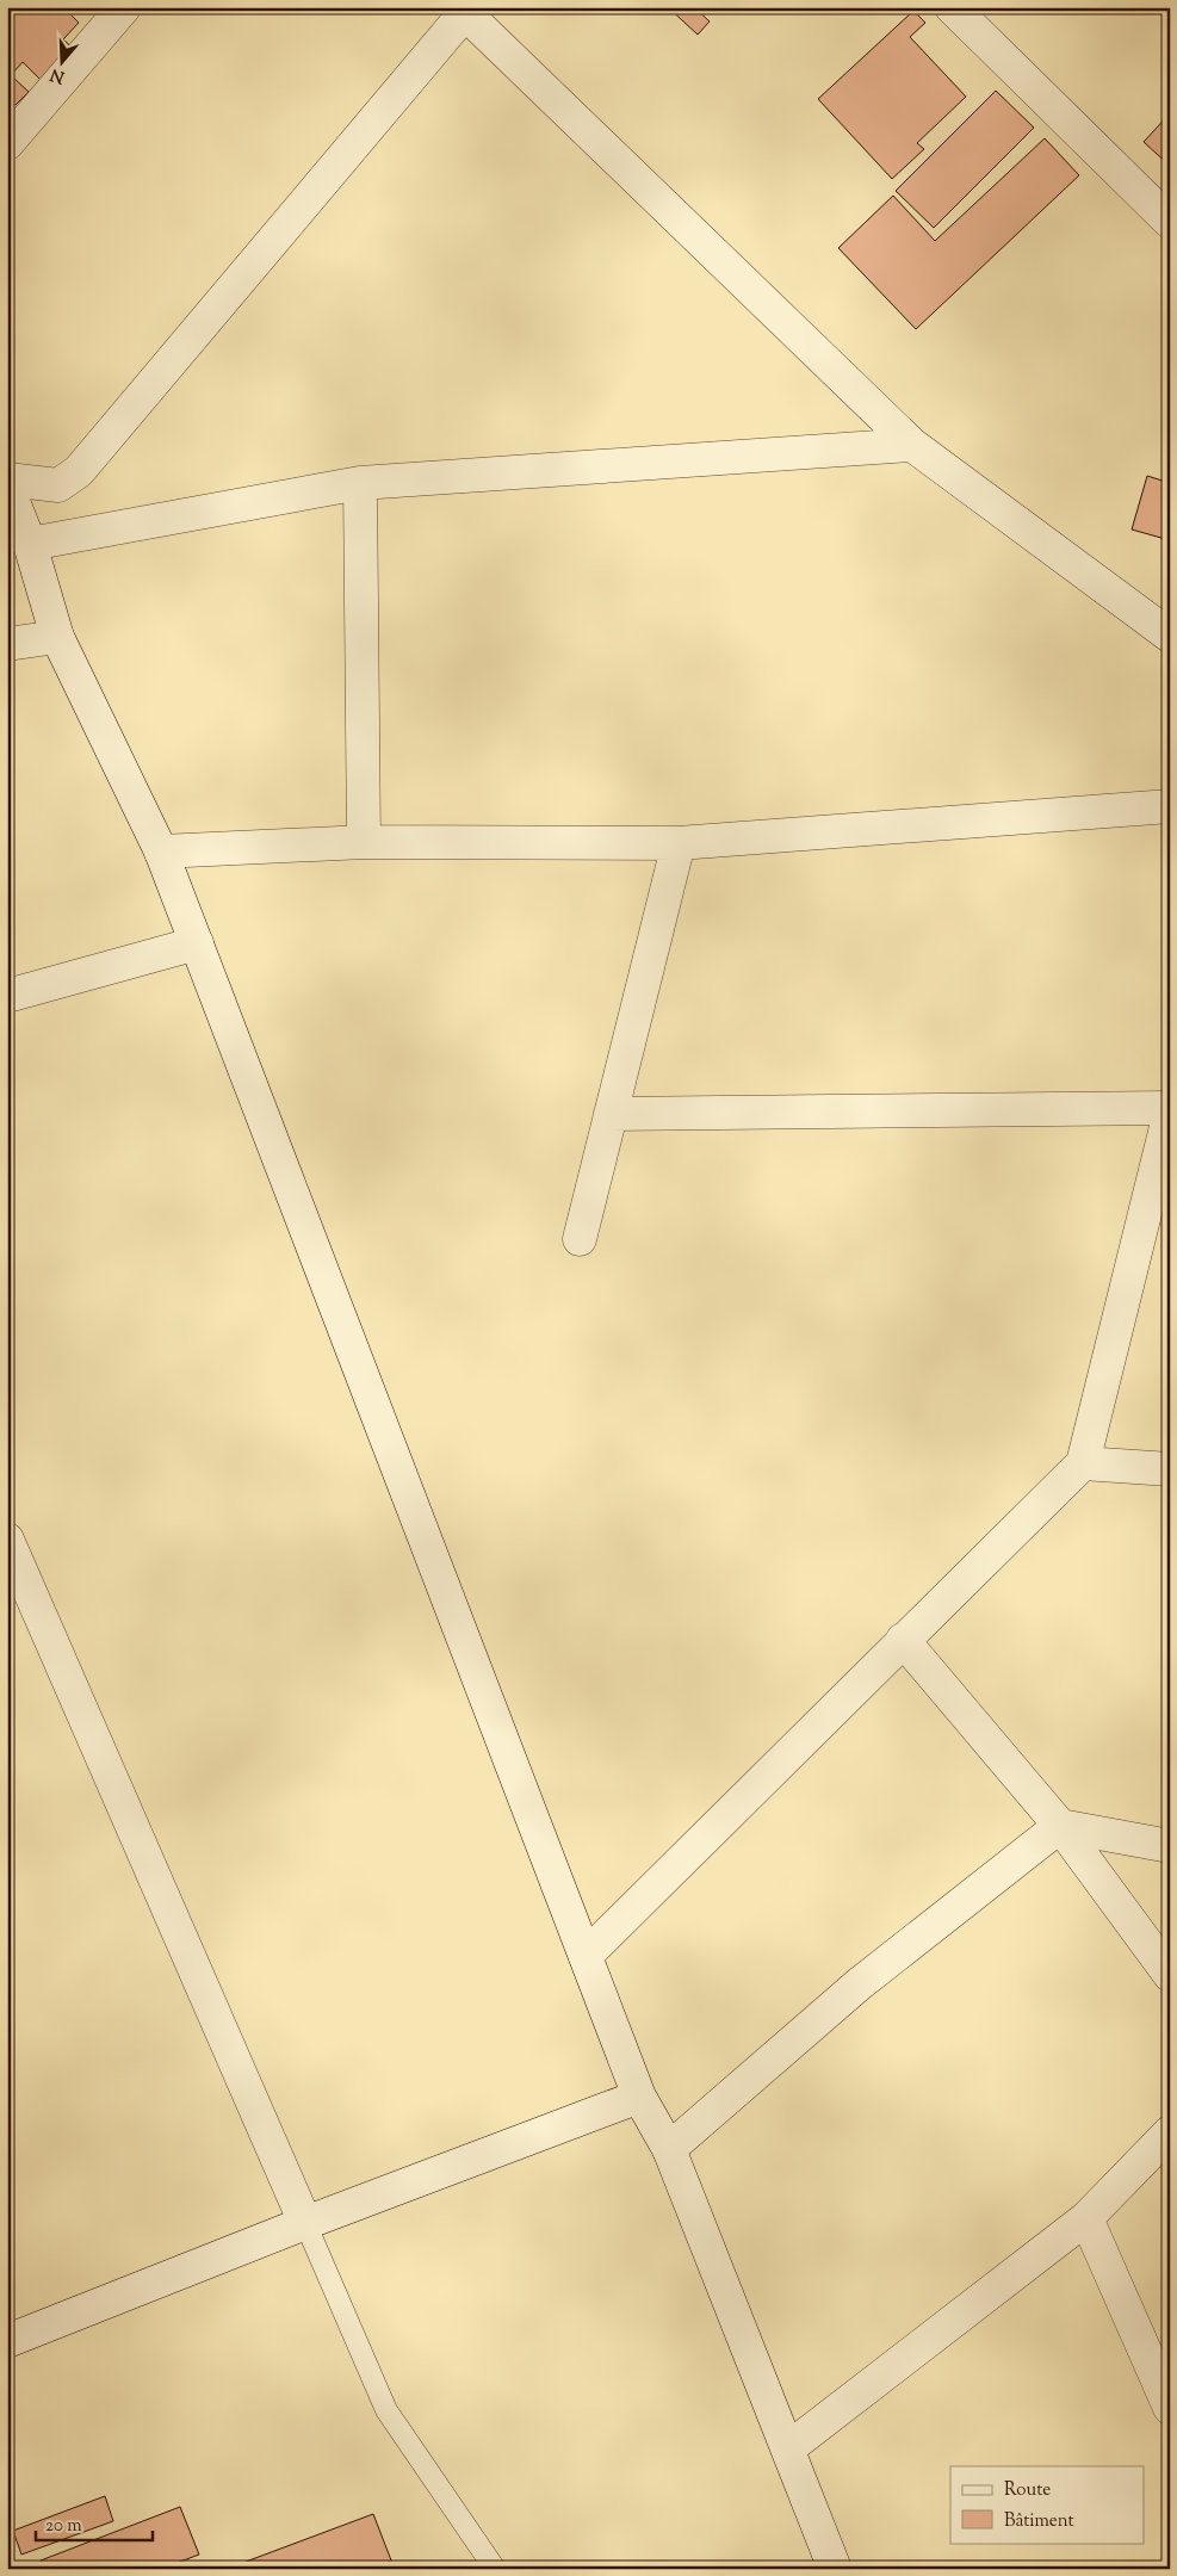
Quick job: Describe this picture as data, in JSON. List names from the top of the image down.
{
  "legend": ["Route", "Bâtiment"],
  "scale_bar": "20 m",
  "north": "bottom"
}
